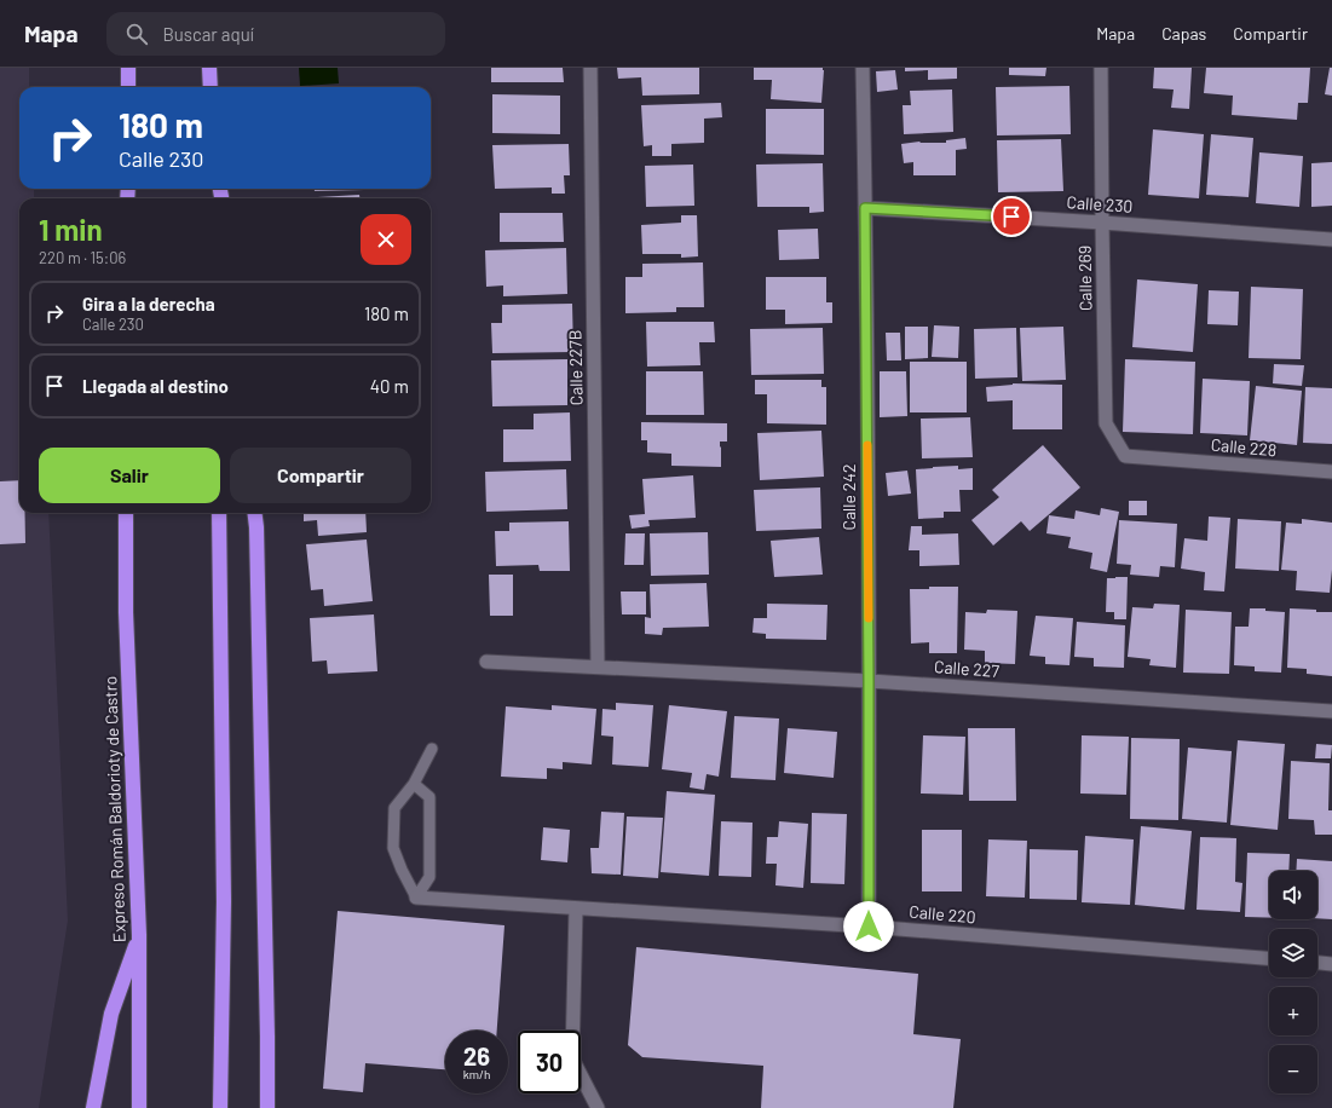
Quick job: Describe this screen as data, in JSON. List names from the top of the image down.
{
  "streets": {
    "highway": ["Expreso Román Baldorioty de Castro"],
    "street": [
      "Calle 230",
      "Calle 269",
      "Calle 227B",
      "Calle 228",
      "Calle 242",
      "Calle 227",
      "Calle 220"
    ]
  },
  "crossings": [
    ["Calle 230", "Calle 269"],
    ["Calle 230", "Calle 242"],
    ["Calle 269", "Calle 228"],
    ["Calle 227B", "Calle 227"],
    ["Calle 242", "Calle 227"],
    ["Calle 242", "Calle 220"]
  ],
  "page": {
    "header": "Mapa",
    "search": "Buscar aquí",
    "nav": ["Mapa", "Capas", "Compartir"],
    "turn": ["180 m", "Calle 230"],
    "heading": ["1 min", "220 m · 15:06"],
    "list": [
      {
        "name": "Gira a la derecha",
        "note": "Calle 230",
        "value": "180 m"
      },
      {
        "name": "Llegada al destino",
        "value": "40 m"
      }
    ],
    "buttons": ["Salir", "Compartir"],
    "map_buttons": ["+", "−"],
    "speed": "26 km/h",
    "limit": "30"
  }
}
